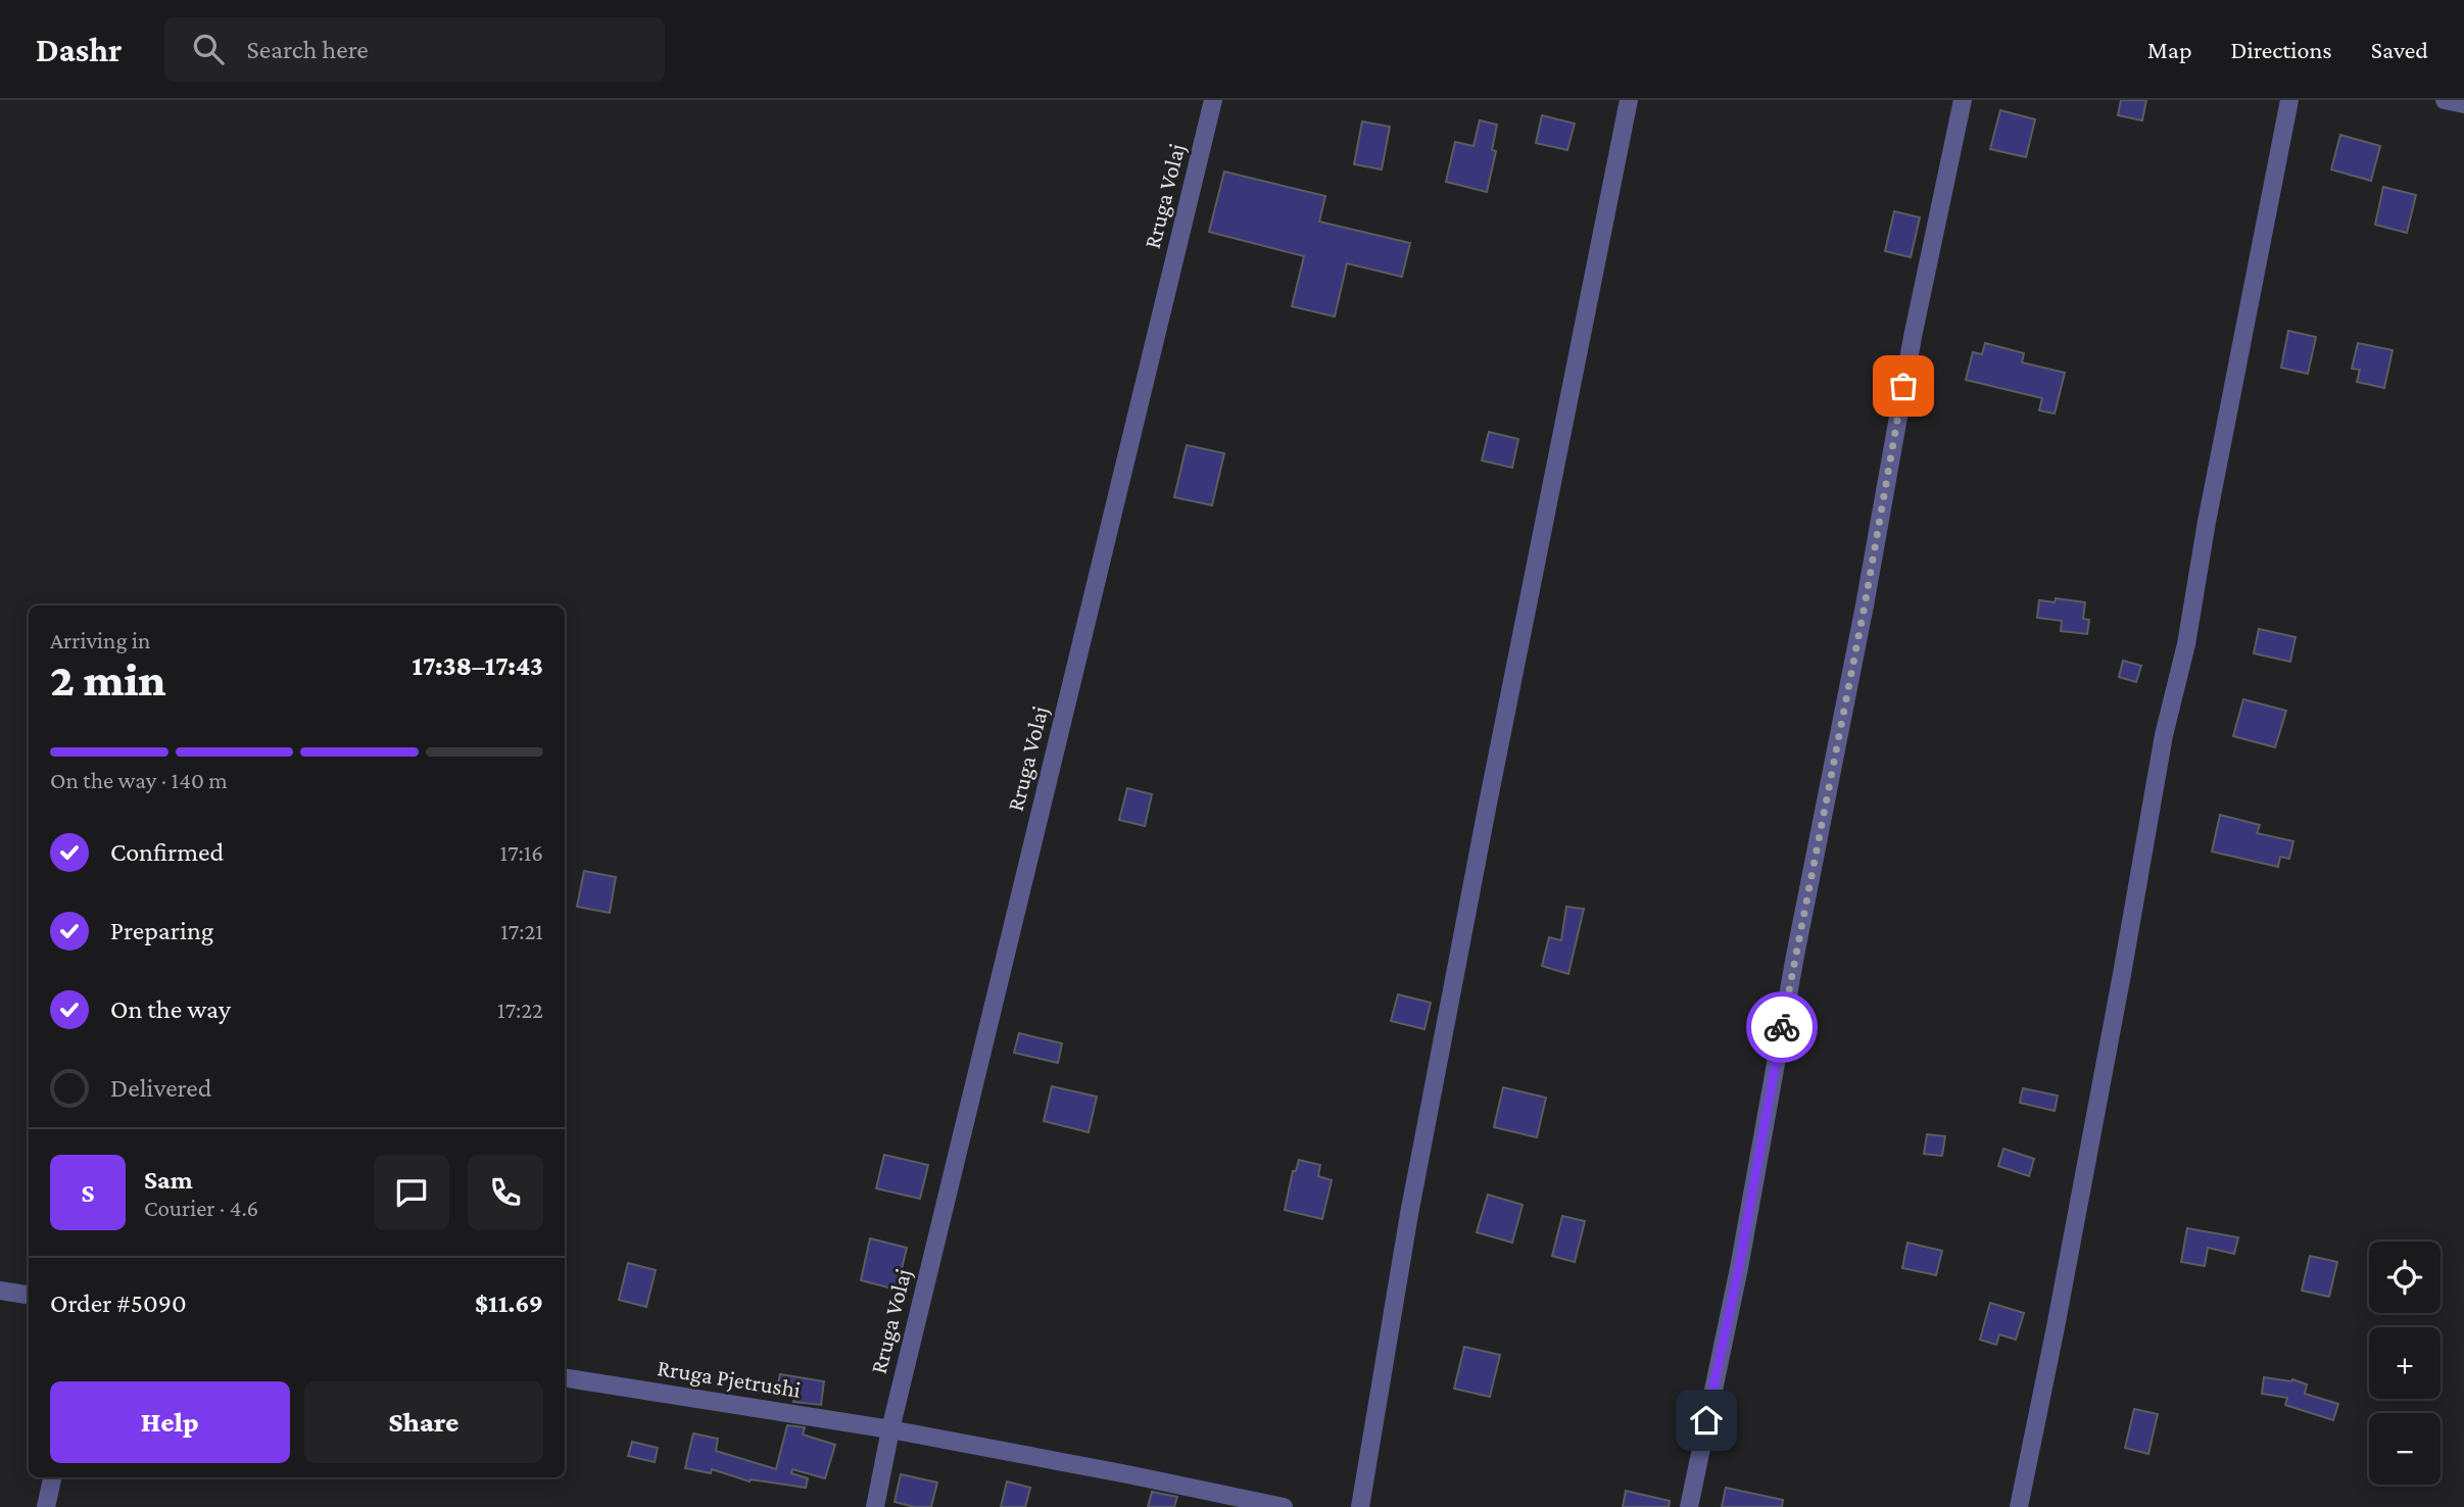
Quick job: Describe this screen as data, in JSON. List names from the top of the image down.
{
  "streets": {
    "street": ["Rruga Volaj", "Rruga Pjetrushi"]
  },
  "crossings": [
    ["Rruga Volaj", "Rruga Pjetrushi"]
  ],
  "page": {
    "header": "Dashr",
    "search": "Search here",
    "nav": ["Map", "Directions", "Saved"],
    "heading": ["2 min", "Arriving in", "17:38–17:43"],
    "panel": [
      "Sam",
      "Courier · 4.6",
      "Order #5090",
      "$11.69"
    ],
    "bar": "On the way · 140 m",
    "list": [
      ["Confirmed", "17:16"],
      ["Preparing", "17:21"],
      ["On the way", "17:22"],
      "Delivered"
    ],
    "round": "S",
    "map_buttons": ["+", "−"],
    "buttons": ["Help", "Share"]
  }
}
